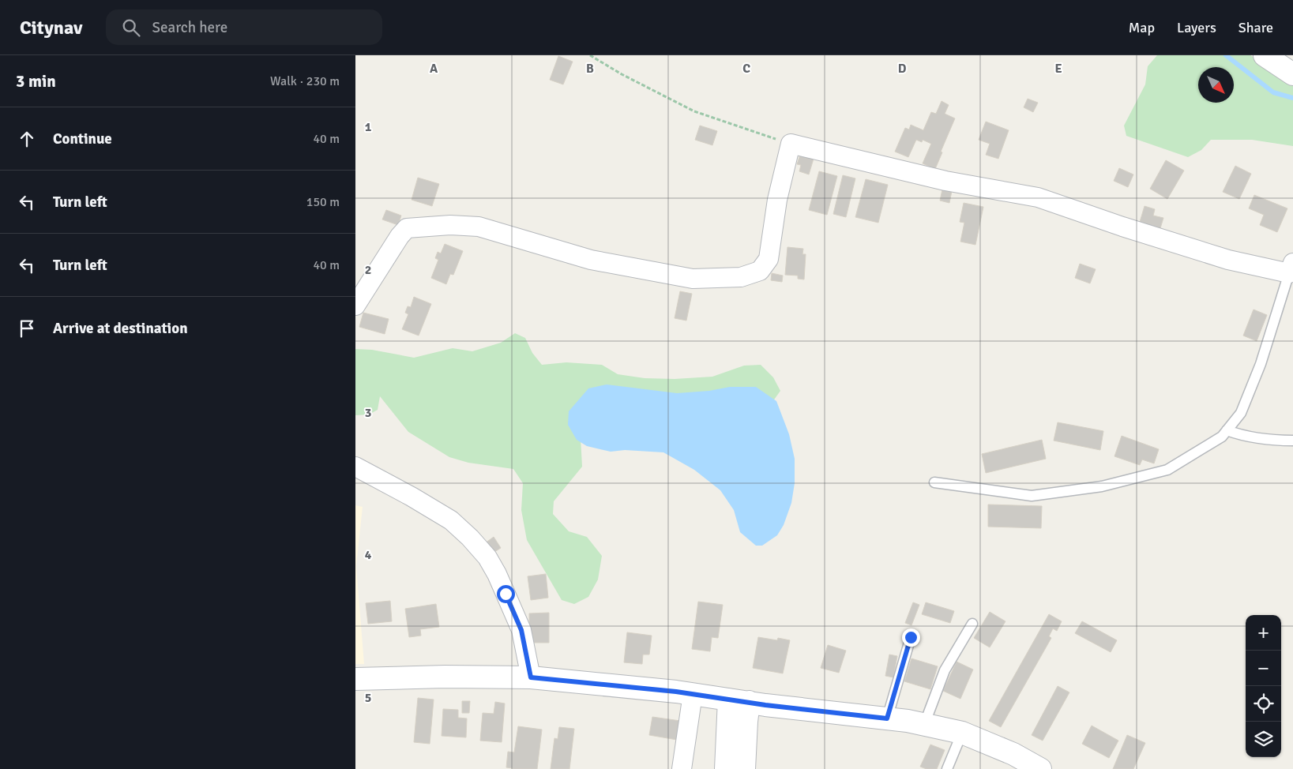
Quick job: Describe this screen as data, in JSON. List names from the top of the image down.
{
  "north": "bottom right",
  "page": {
    "header": "Citynav",
    "search": "Search here",
    "nav": ["Map", "Layers", "Share"],
    "heading": ["3 min", "Walk · 230 m"],
    "list": [
      ["Continue", "40 m"],
      ["Turn left", "150 m"],
      ["Turn left", "40 m"],
      "Arrive at destination"
    ],
    "map_buttons": ["+", "−"]
  },
  "grid": {
    "columns": [
      "A",
      "B",
      "C",
      "D",
      "E"
    ],
    "rows": [
      "1",
      "2",
      "3",
      "4",
      "5"
    ]
  }
}
